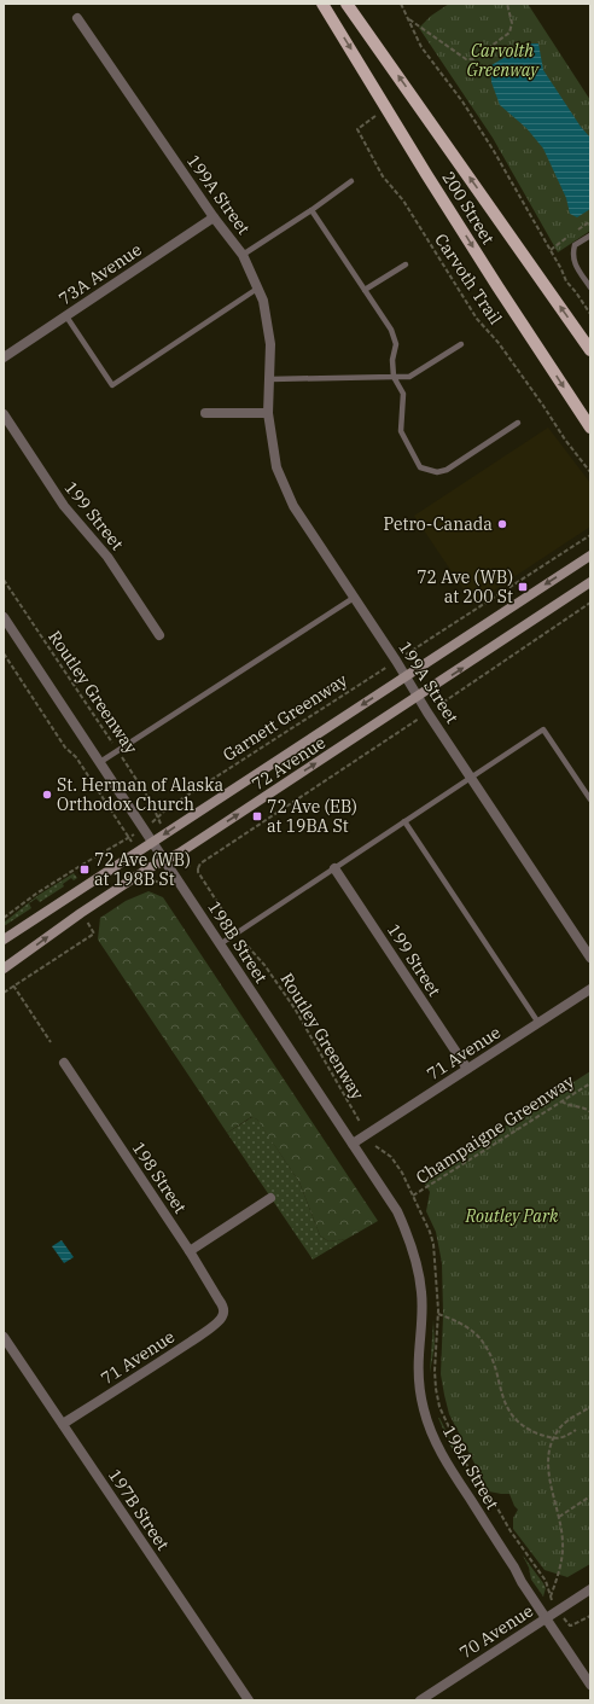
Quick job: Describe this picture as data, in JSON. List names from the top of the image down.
{
  "streets": {
    "main road": ["200 Street", "72 Avenue"],
    "street": [
      "199A Street",
      "73A Avenue",
      "199 Street",
      "198B Street",
      "71 Avenue",
      "198 Street",
      "198A Street",
      "197B Street",
      "70 Avenue"
    ],
    "path": [
      "Carvoth Trail",
      "Routley Greenway",
      "Garnett Greenway",
      "Champaigne Greenway"
    ]
  },
  "crossings": [
    ["199A Street", "73A Avenue"],
    ["199A Street", "72 Avenue"],
    ["199 Street", "71 Avenue"],
    ["Routley Greenway", "Garnett Greenway"],
    ["72 Avenue", "198B Street"],
    ["198B Street", "71 Avenue"],
    ["198B Street", "198A Street"],
    ["71 Avenue", "198 Street"],
    ["71 Avenue", "197B Street"],
    ["198A Street", "70 Avenue"]
  ],
  "parks": ["Carvolth Greenway", "Routley Park"],
  "places": {
    "other": ["Petro-Canada", "St. Herman of Alaska Orthodox Church"],
    "transit": ["72 Ave (WB) at 200 St", "72 Ave (EB) at 19BA St", "72 Ave (WB) at 198B St"]
  }
}
